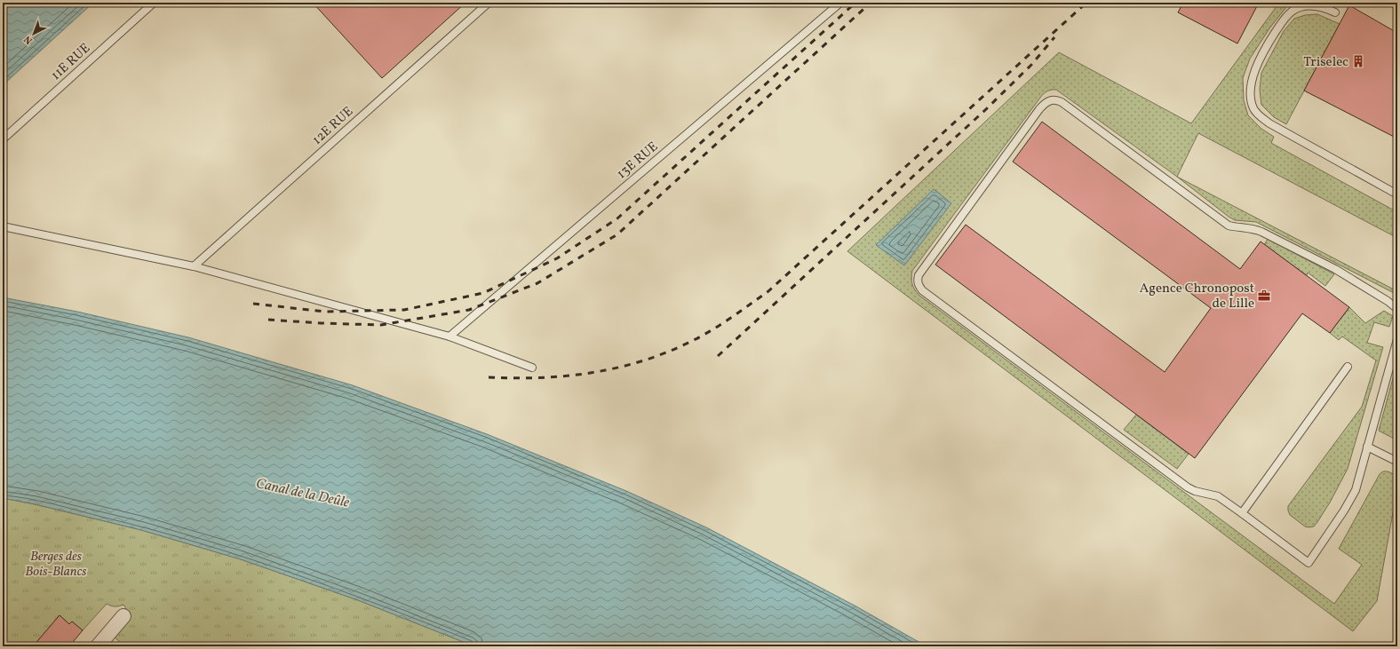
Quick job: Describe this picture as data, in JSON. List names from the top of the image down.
{
  "streets": {
    "lane": ["11E RUE", "12E RUE", "13E RUE"]
  },
  "water": ["Canal de la Deûle"],
  "parks": ["Berges des Bois-Blancs"],
  "places": {
    "building": ["Triselec"],
    "office": ["Agence Chronopost de Lille"]
  },
  "north": "bottom left"
}
